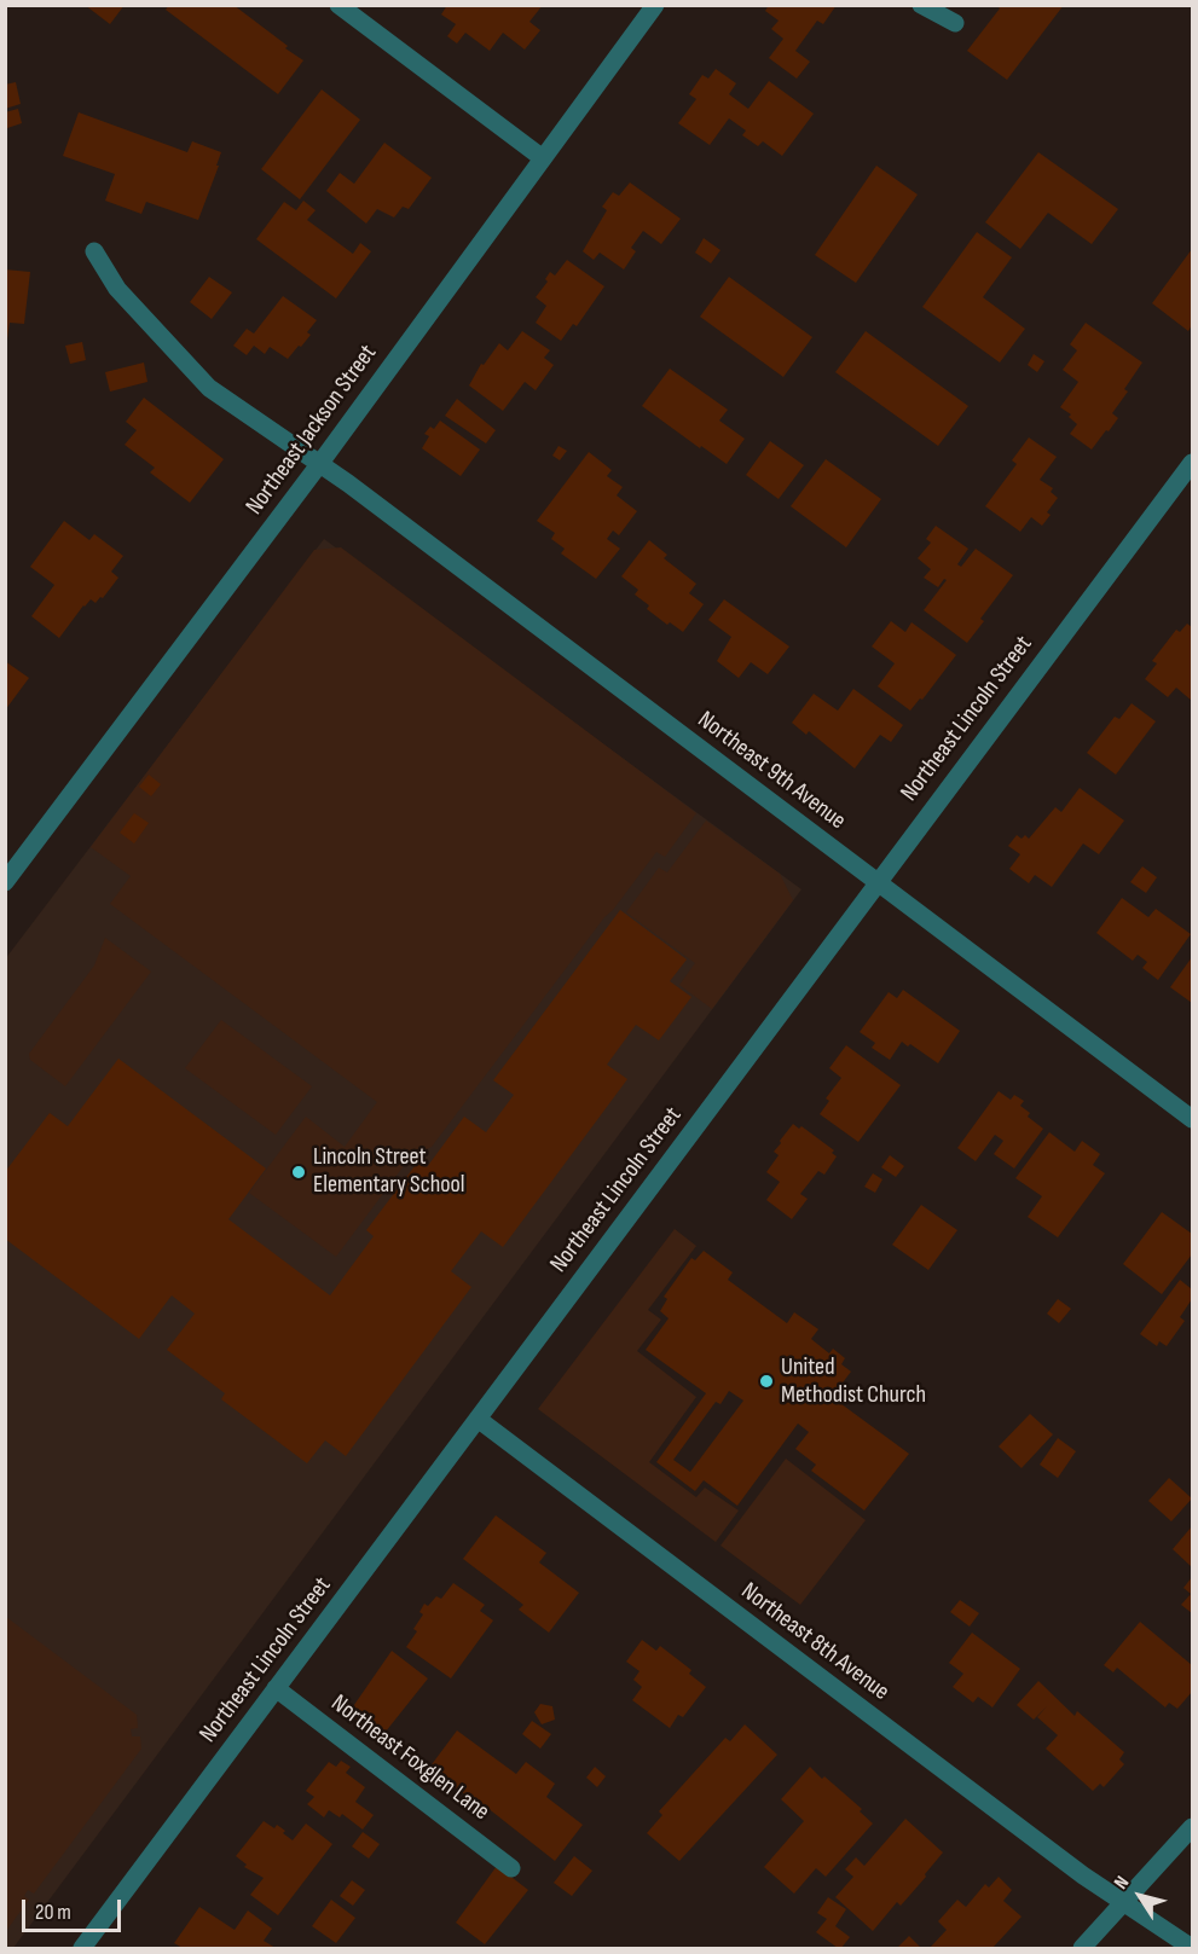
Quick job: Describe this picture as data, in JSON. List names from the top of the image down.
{
  "streets": {
    "street": [
      "Northeast Jackson Street",
      "Northeast Lincoln Street",
      "Northeast 9th Avenue",
      "Northeast 8th Avenue",
      "Northeast Foxglen Lane"
    ]
  },
  "crossings": [
    ["Northeast Jackson Street", "Northeast 9th Avenue"],
    ["Northeast Lincoln Street", "Northeast 9th Avenue"],
    ["Northeast Lincoln Street", "Northeast 8th Avenue"],
    ["Northeast Lincoln Street", "Northeast Foxglen Lane"]
  ],
  "places": ["Lincoln Street Elementary School", "United Methodist Church"],
  "scale_bar": "20 m",
  "north": "top left"
}
